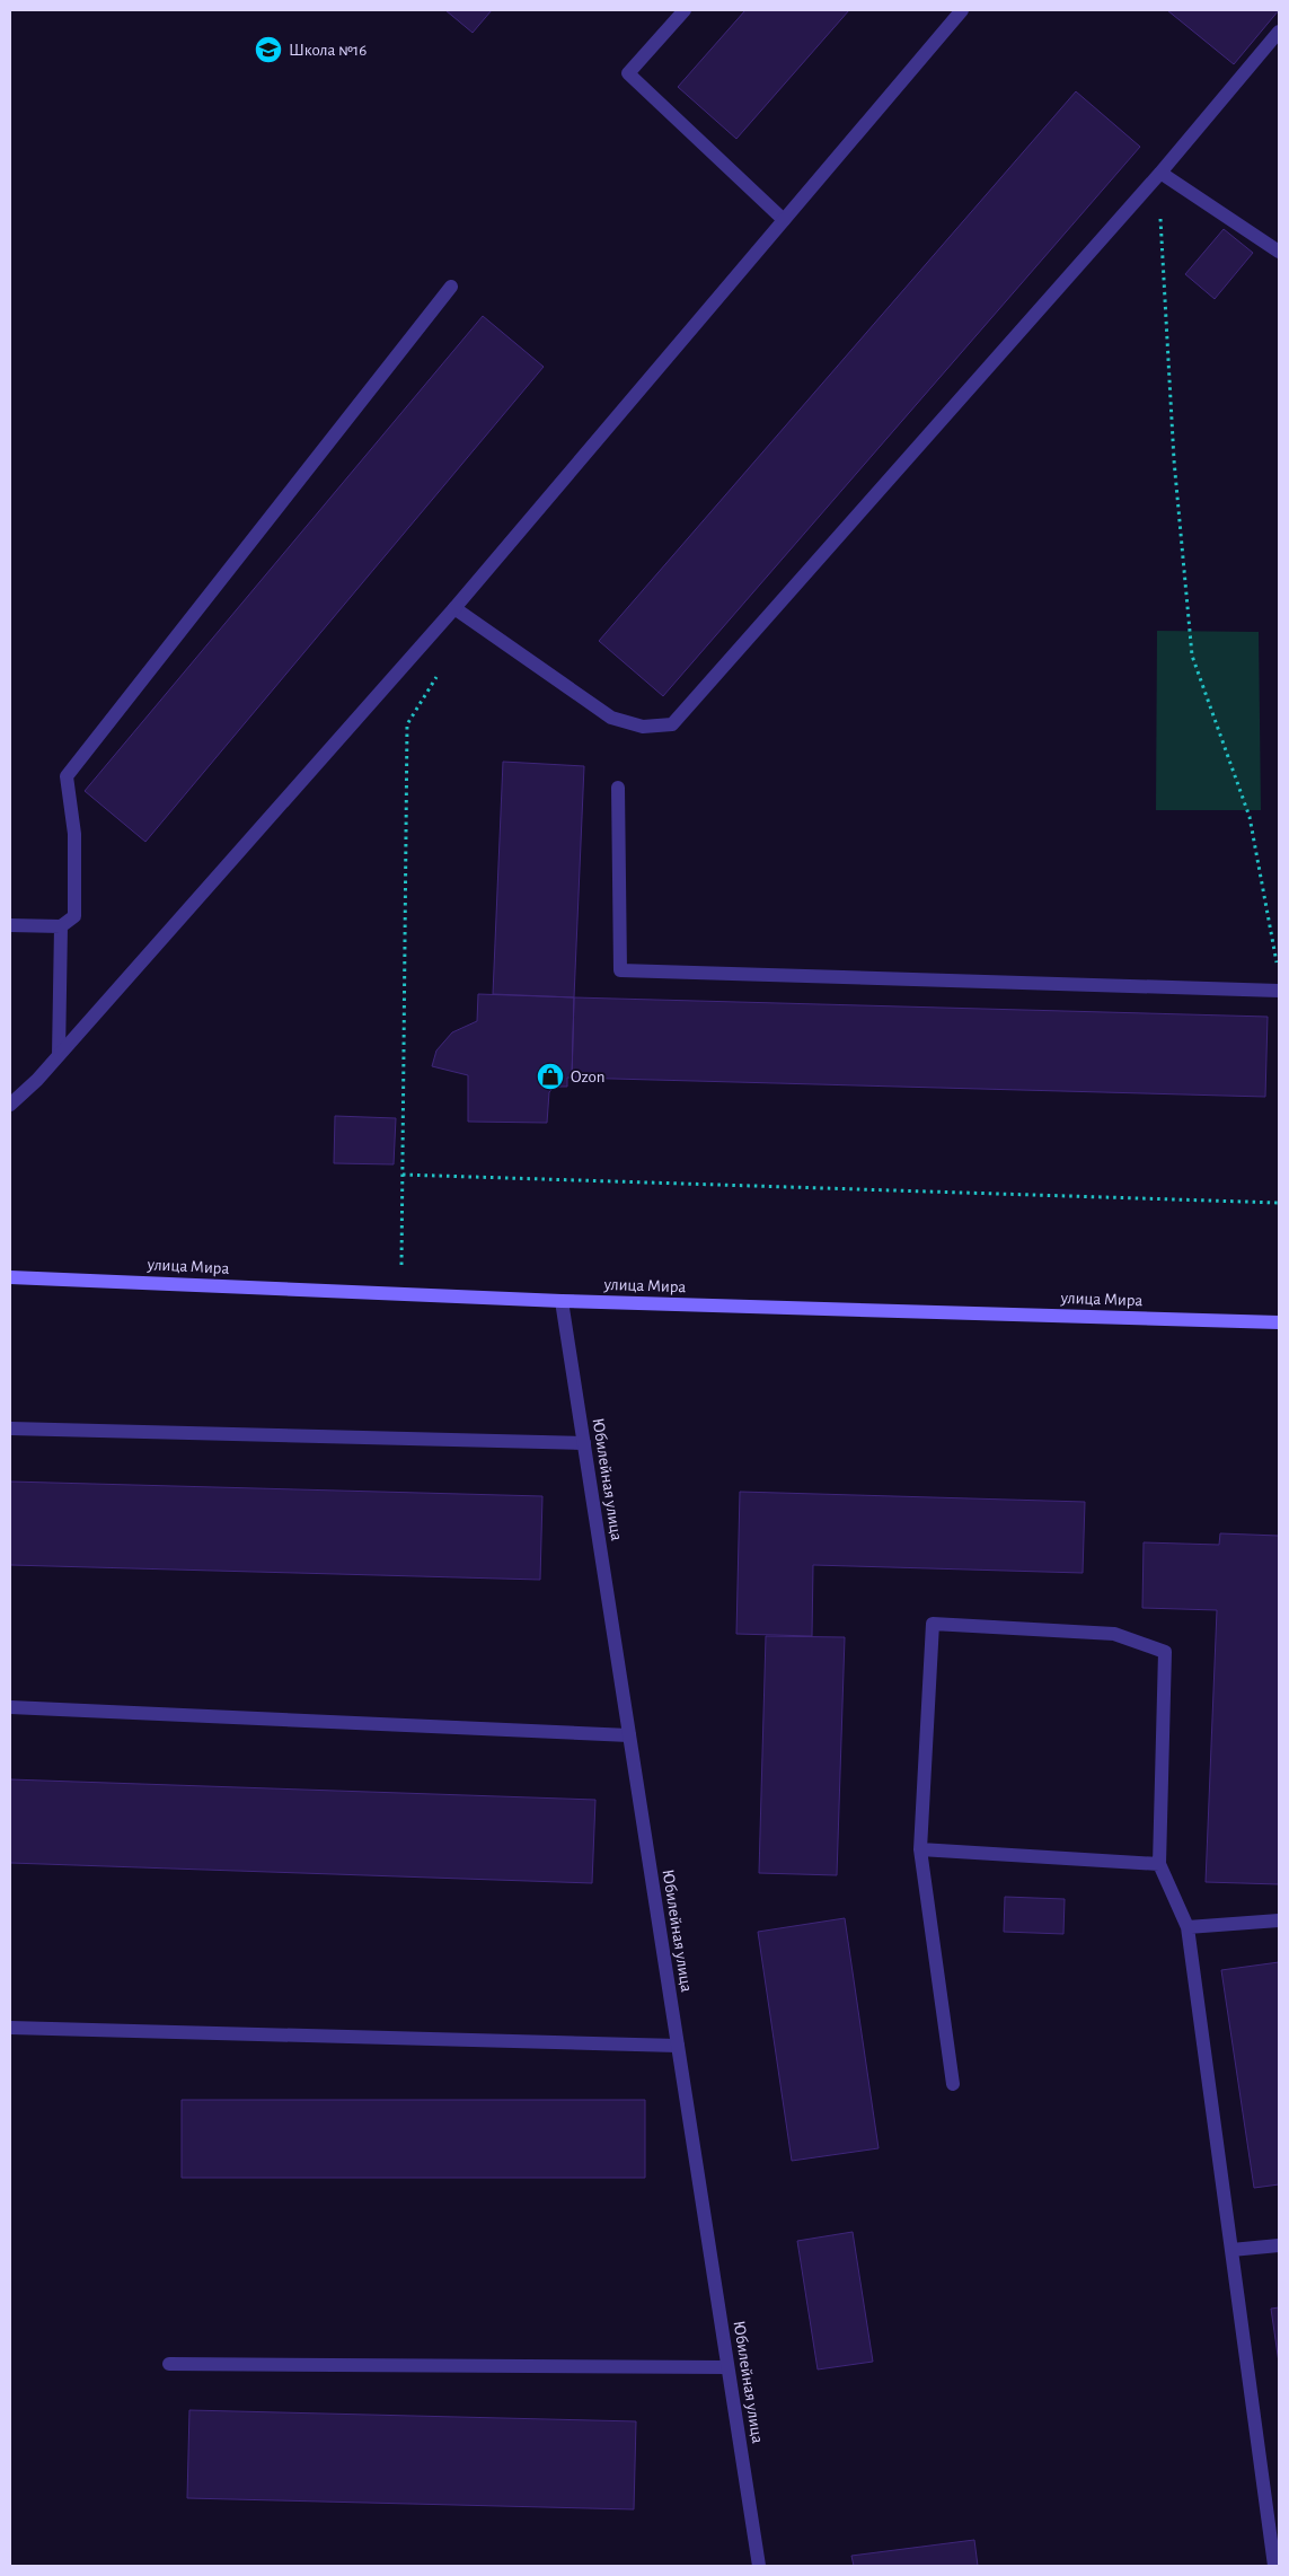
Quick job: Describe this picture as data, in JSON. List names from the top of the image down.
{
  "streets": {
    "street": ["улица Мира", "Юбилейная улица"]
  },
  "crossings": [
    ["улица Мира", "Юбилейная улица"]
  ],
  "places": {
    "school or university": ["Школа №16"],
    "shop": ["Ozon"]
  }
}
